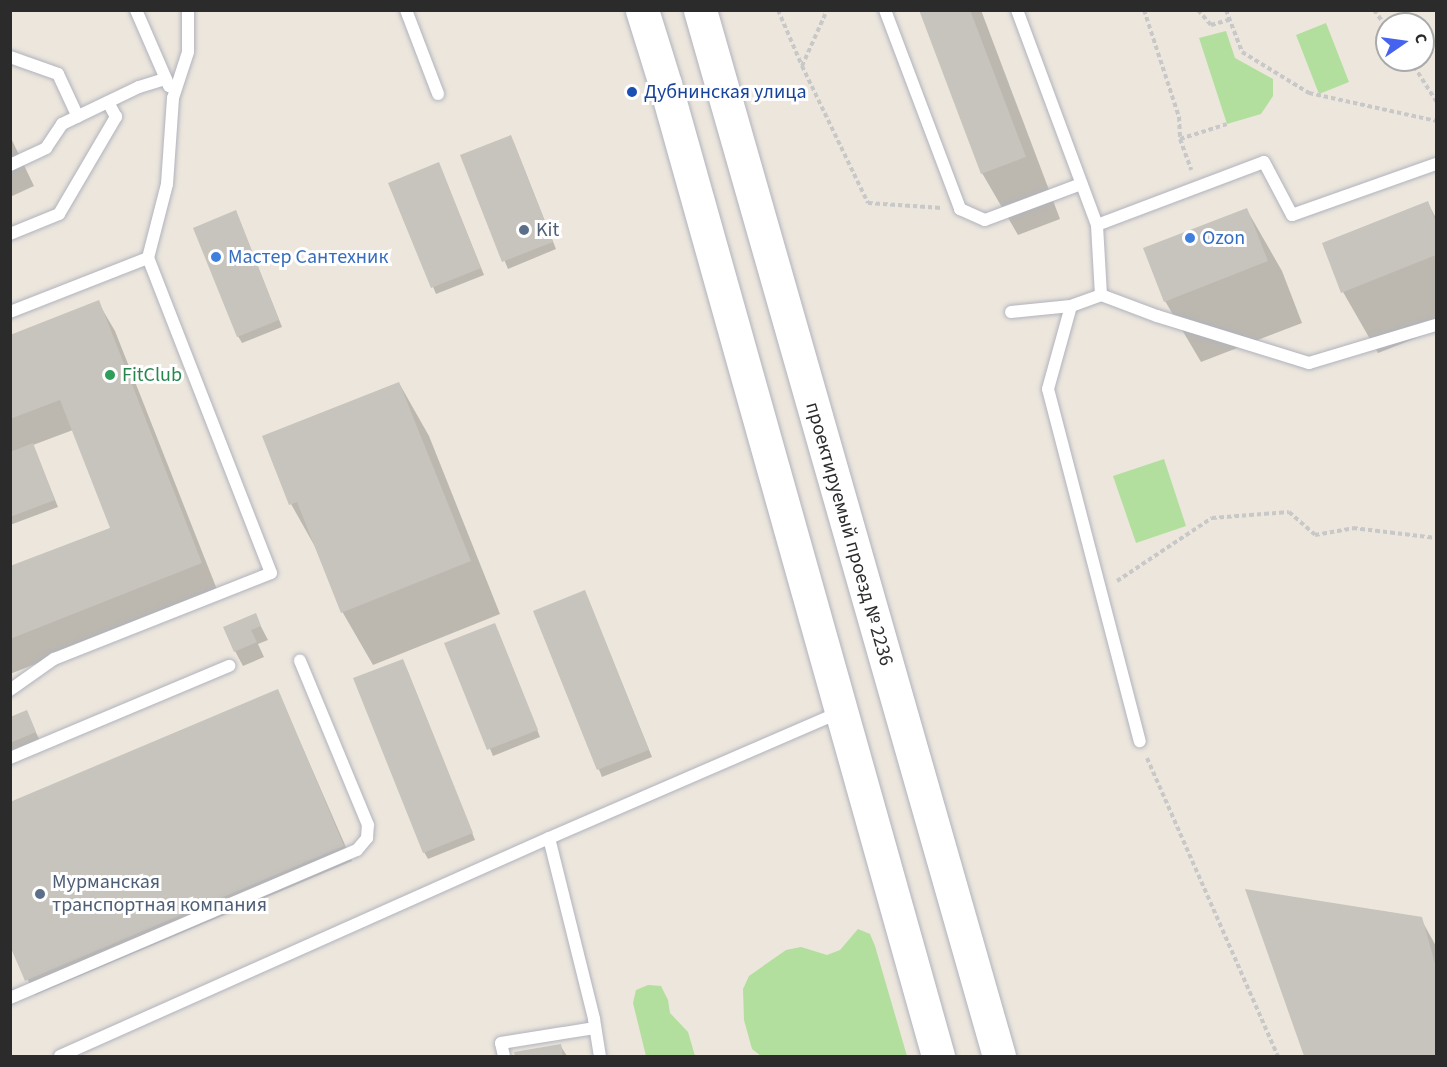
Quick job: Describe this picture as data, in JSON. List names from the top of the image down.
{
  "streets": {
    "main road": ["проектируемый проезд № 2236"]
  },
  "places": [
    "Дубнинская улица",
    "Kit",
    "Ozon",
    "Мастер Сантехник",
    "FitClub",
    "Мурманская транспортная компания"
  ],
  "north": "right"
}
